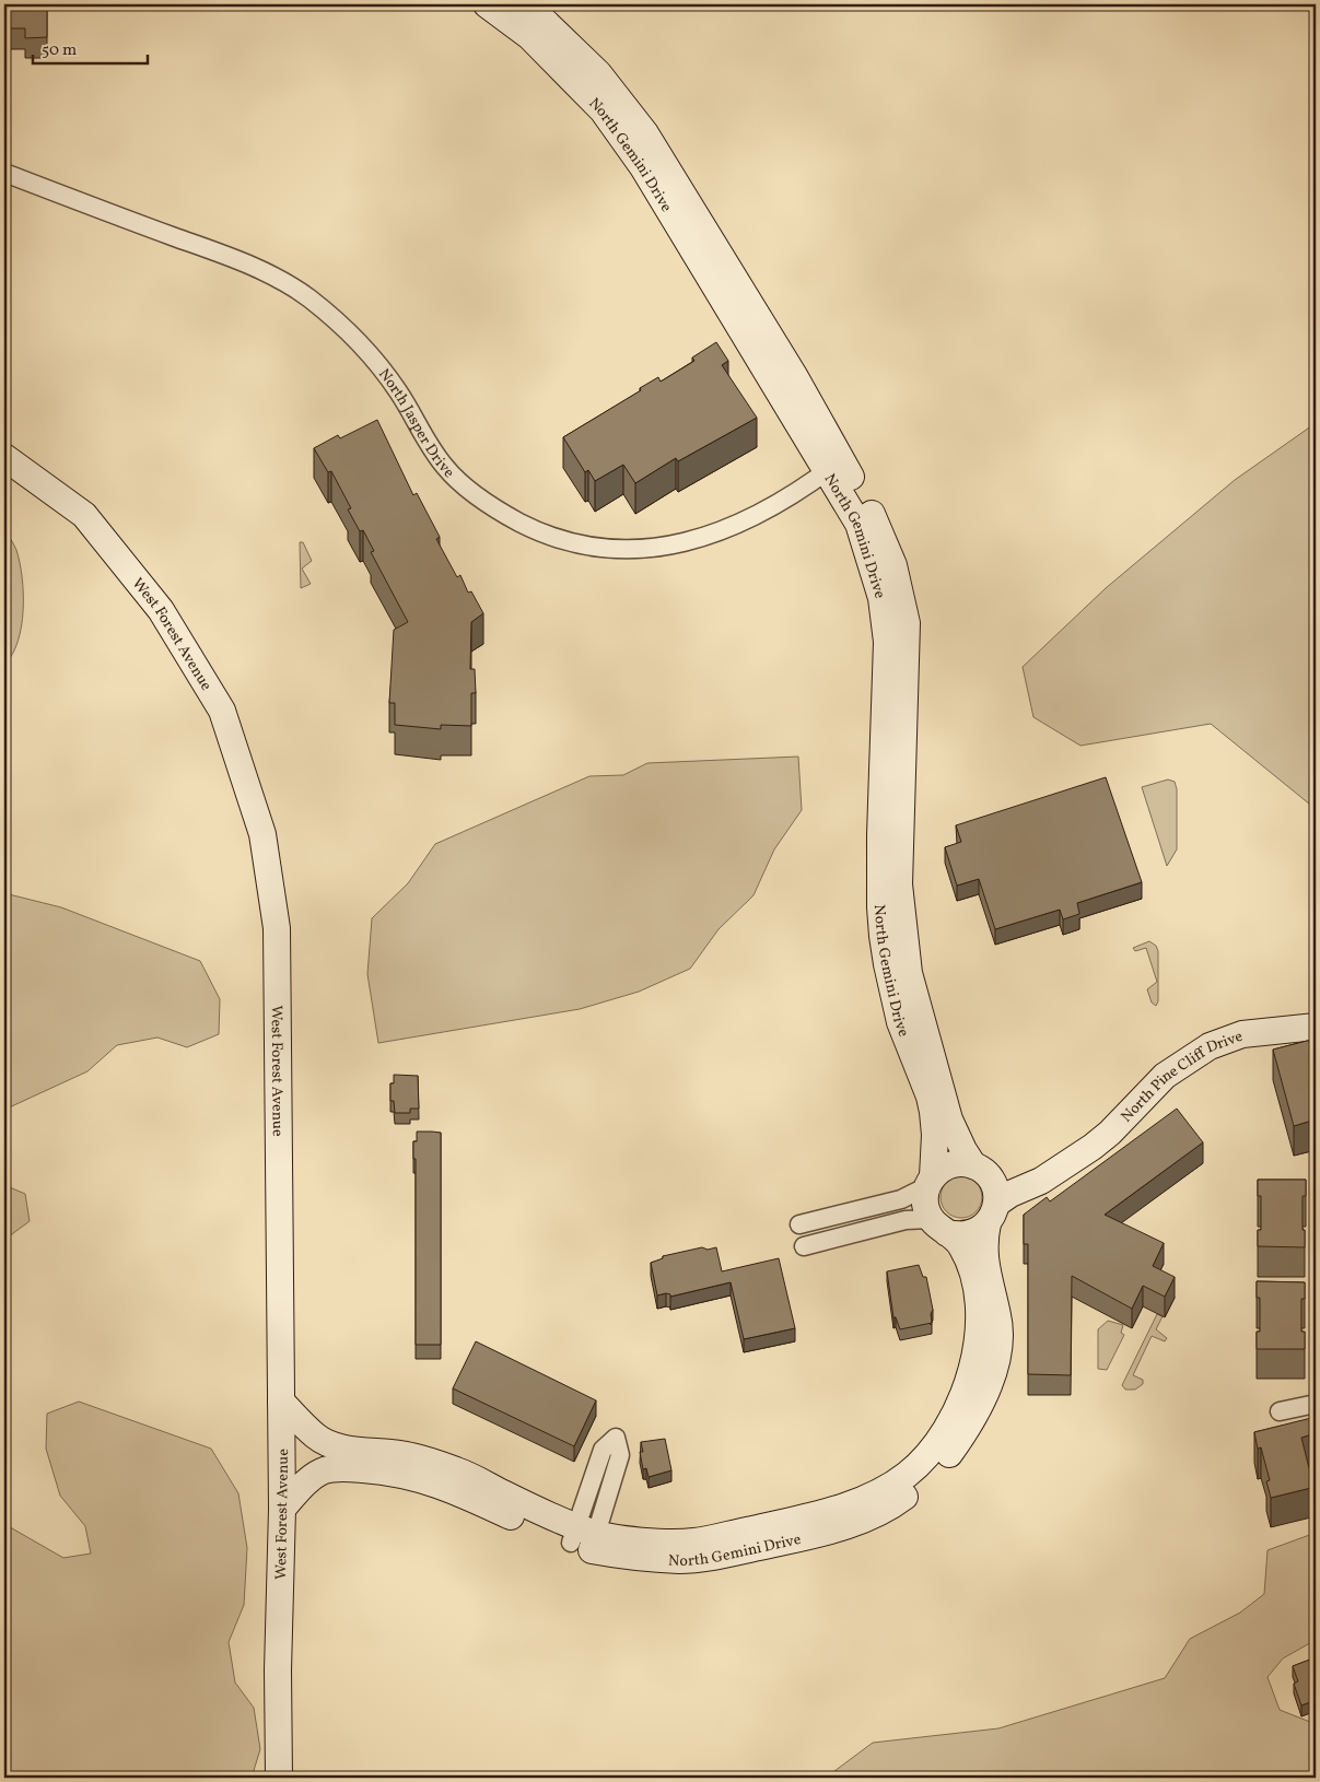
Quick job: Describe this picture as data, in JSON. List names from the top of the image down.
{
  "streets": {
    "street": [
      "North Gemini Drive",
      "North Jasper Drive",
      "West Forest Avenue",
      "North Pine Cliff Drive"
    ]
  },
  "crossings": [
    ["North Gemini Drive", "North Jasper Drive"],
    ["North Gemini Drive", "West Forest Avenue"],
    ["North Gemini Drive", "North Pine Cliff Drive"]
  ],
  "scale_bar": "50 m"
}
